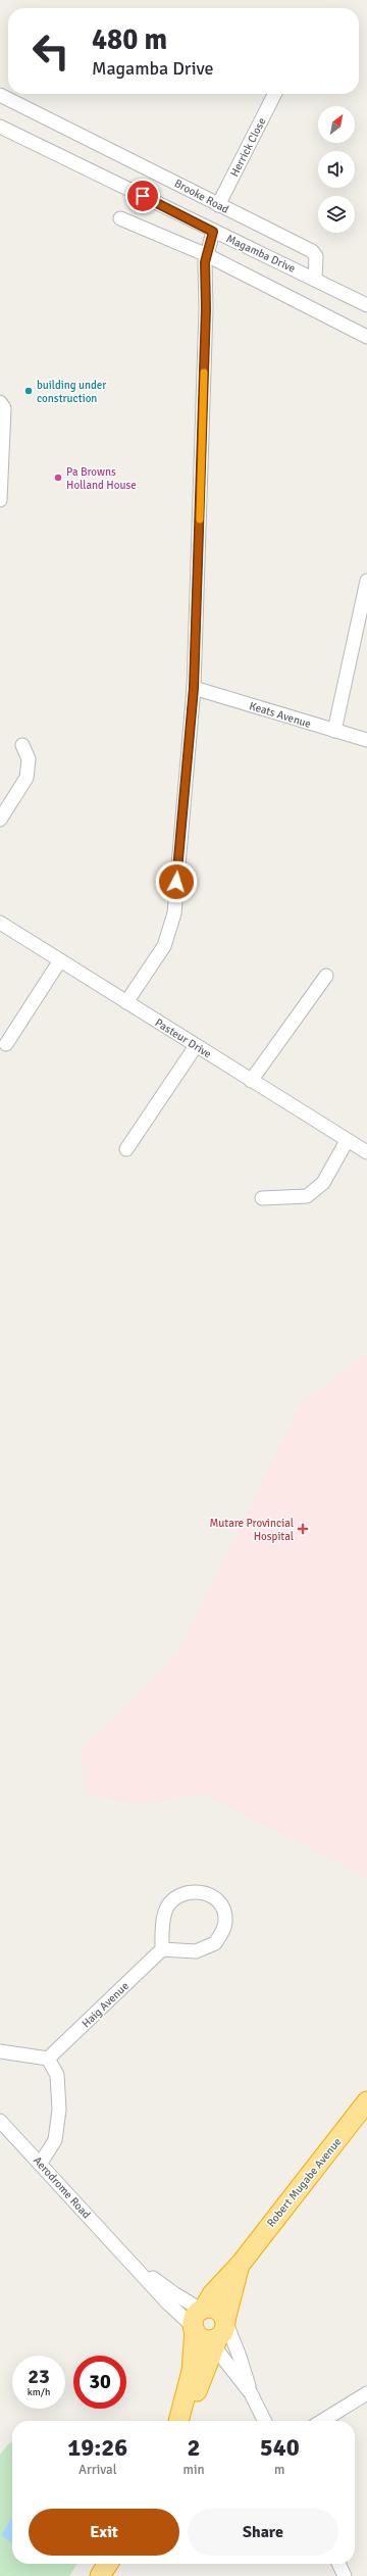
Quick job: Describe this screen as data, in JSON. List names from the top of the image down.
{
  "streets": {
    "highway": ["Robert Mugabe Avenue"],
    "street": [
      "Herrick Close",
      "Brooke Road",
      "Magamba Drive",
      "Keats Avenue",
      "Pasteur Drive",
      "Haig Avenue",
      "Aerodrome Road"
    ]
  },
  "crossings": [
    ["Herrick Close", "Brooke Road"],
    ["Brooke Road", "Magamba Drive"],
    ["Robert Mugabe Avenue", "Aerodrome Road"]
  ],
  "places": {
    "other": ["building under construction", "Pa Browns Holland House"],
    "health": ["Mutare Provincial Hospital"]
  },
  "north": "top right",
  "page": {
    "turn": ["480 m", "Magamba Drive"],
    "speed": "23 km/h",
    "limit": "30",
    "eta": [
      "19:26",
      "Arrival",
      "2",
      "min",
      "540",
      "m"
    ],
    "buttons": ["Exit", "Share"]
  }
}
